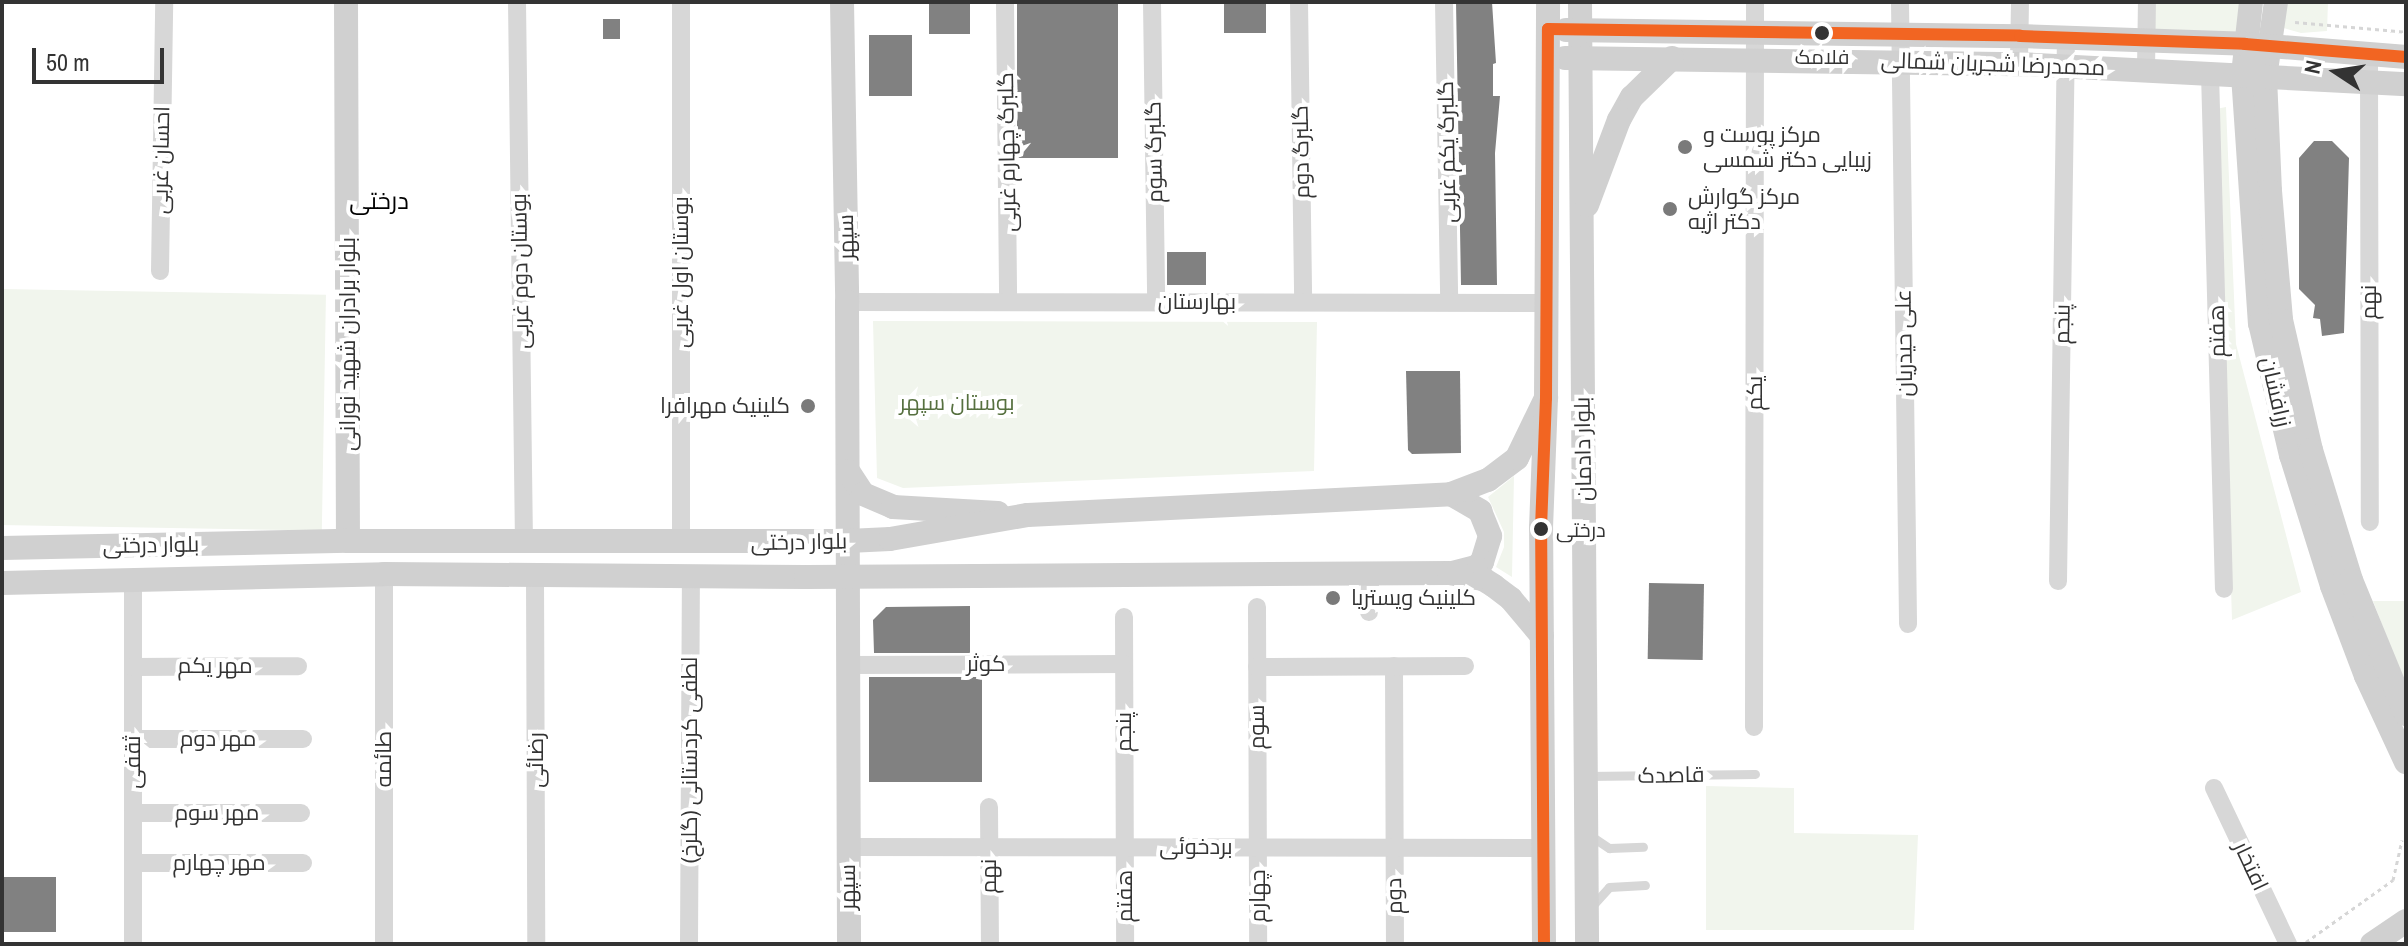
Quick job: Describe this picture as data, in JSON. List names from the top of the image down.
{
  "streets": {
    "main road": [
      "محمدرضا شجریان شمالی",
      "سپهر",
      "بلوار برادران شهید نورانی",
      "زرافشان",
      "بلوار دادمان",
      "بلوار درختی"
    ],
    "street": [
      "گلبرگ چهارم غربی",
      "گلبرگ سوم",
      "گلبرگ دوم",
      "گلبرگ یکم غربی",
      "احسان غربی",
      "بوستان دوم غربی",
      "بوستان اول غربی",
      "بهارستان",
      "نهم",
      "پنجم",
      "هفتم",
      "علی حیدریان",
      "یکم",
      "کوثر",
      "مهر یکم",
      "سوم",
      "مهر دوم",
      "طائمه",
      "رضائی",
      "لطفی کردستانی (گلرخ)",
      "ثقفی",
      "مهر سوم",
      "بردخوئی",
      "مهر چهارم",
      "افتخار",
      "چهارم",
      "دوم"
    ],
    "lane": ["قاصدک"]
  },
  "crossings": [
    ["محمدرضا شجریان شمالی", "نهم"],
    ["محمدرضا شجریان شمالی", "پنجم"],
    ["محمدرضا شجریان شمالی", "هفتم"],
    ["محمدرضا شجریان شمالی", "علی حیدریان"],
    ["محمدرضا شجریان شمالی", "زرافشان"],
    ["محمدرضا شجریان شمالی", "یکم"],
    ["محمدرضا شجریان شمالی", "بلوار دادمان"],
    ["گلبرگ چهارم غربی", "بهارستان"],
    ["گلبرگ سوم", "بهارستان"],
    ["گلبرگ دوم", "بهارستان"],
    ["گلبرگ یکم غربی", "بهارستان"],
    ["سپهر", "بهارستان"],
    ["سپهر", "بلوار درختی"],
    ["سپهر", "کوثر"],
    ["سپهر", "بردخوئی"],
    ["بوستان دوم غربی", "بلوار درختی"],
    ["بوستان اول غربی", "بلوار درختی"],
    ["بهارستان", "بلوار دادمان"],
    ["نهم", "بردخوئی"],
    ["پنجم", "هفتم"],
    ["پنجم", "کوثر"],
    ["پنجم", "بردخوئی"],
    ["هفتم", "بردخوئی"],
    ["بلوار برادران شهید نورانی", "بلوار درختی"],
    ["بلوار دادمان", "بلوار درختی"],
    ["بلوار دادمان", "قاصدک"],
    ["بلوار دادمان", "بردخوئی"],
    ["بلوار درختی", "طائمه"],
    ["بلوار درختی", "رضائی"],
    ["بلوار درختی", "لطفی کردستانی (گلرخ)"],
    ["بلوار درختی", "ثقفی"],
    ["مهر یکم", "ثقفی"],
    ["سوم", "بردخوئی"],
    ["سوم", "چهارم"],
    ["مهر دوم", "ثقفی"],
    ["ثقفی", "مهر سوم"],
    ["ثقفی", "مهر چهارم"],
    ["بردخوئی", "چهارم"],
    ["بردخوئی", "دوم"]
  ],
  "districts": ["درختی"],
  "parks": ["بوستان سپهر"],
  "places": [
    "فلامک",
    "مرکز پوست و زیبایی دکتر شمسی",
    "مرکز گوارش دکتر اژیه",
    "کلینیک مهرافرا",
    "درختی",
    "کلینیک ویستریا"
  ],
  "scale_bar": "50 m",
  "north": "left"
}
